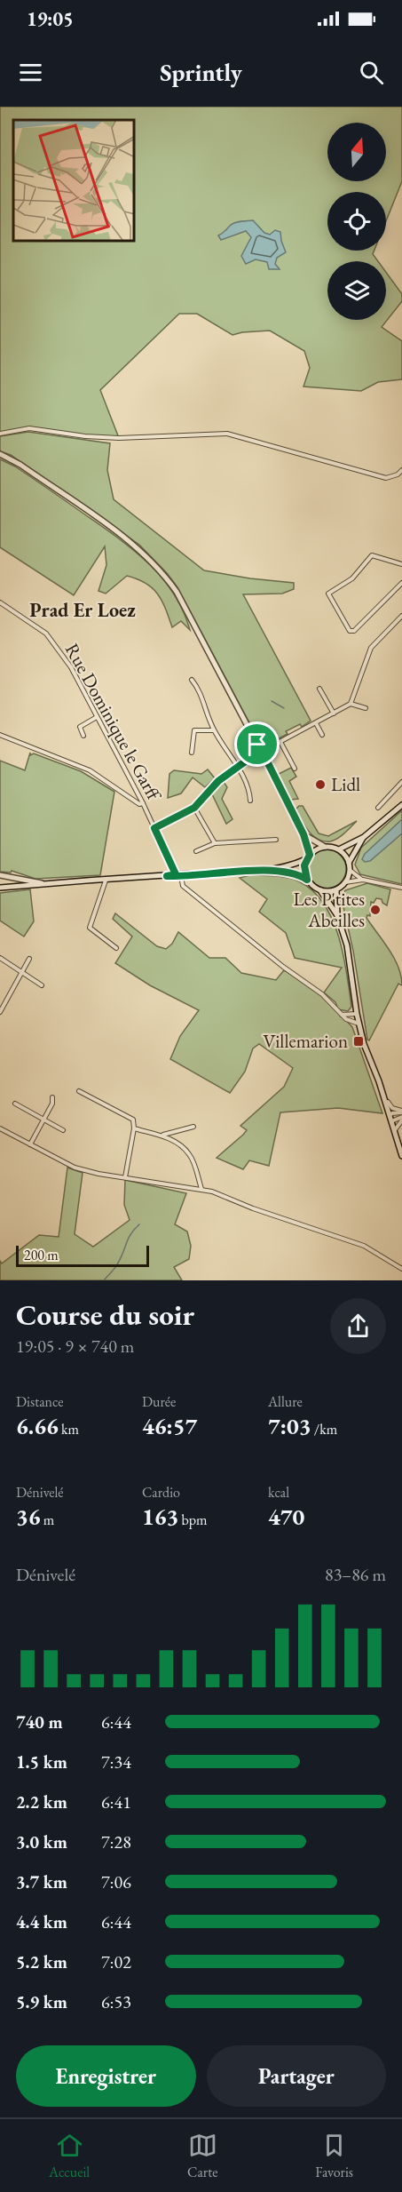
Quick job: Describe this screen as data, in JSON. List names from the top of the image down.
{
  "streets": {
    "street": ["Rue Dominique le Garff"]
  },
  "districts": ["Prad Er Loez"],
  "places": {
    "other": ["Lidl", "Les P'tites Abeilles"],
    "transit": ["Villemarion"]
  },
  "scale_bar": "200 m",
  "north": "top",
  "page": {
    "status": "19:05",
    "header": "Sprintly",
    "scale": "200 m",
    "heading": ["Course du soir", "19:05 · 9 × 740 m"],
    "stats": [
      ["Distance", "6.66 km"],
      ["Durée", "46:57"],
      ["Allure", "7:03 /km"],
      ["Dénivelé", "36 m"],
      ["Cardio", "163 bpm"],
      ["kcal", "470"]
    ],
    "chart": ["Dénivelé", "83–86 m"],
    "list": [
      {
        "name": "740 m",
        "note": "6:44"
      },
      {
        "name": "1.5 km",
        "note": "7:34"
      },
      {
        "name": "2.2 km",
        "note": "6:41"
      },
      {
        "name": "3.0 km",
        "note": "7:28"
      },
      {
        "name": "3.7 km",
        "note": "7:06"
      },
      {
        "name": "4.4 km",
        "note": "6:44"
      },
      {
        "name": "5.2 km",
        "note": "7:02"
      },
      {
        "name": "5.9 km",
        "note": "6:53"
      }
    ],
    "buttons": ["Enregistrer", "Partager"],
    "tabs": ["Accueil", "Carte", "Favoris"]
  }
}
